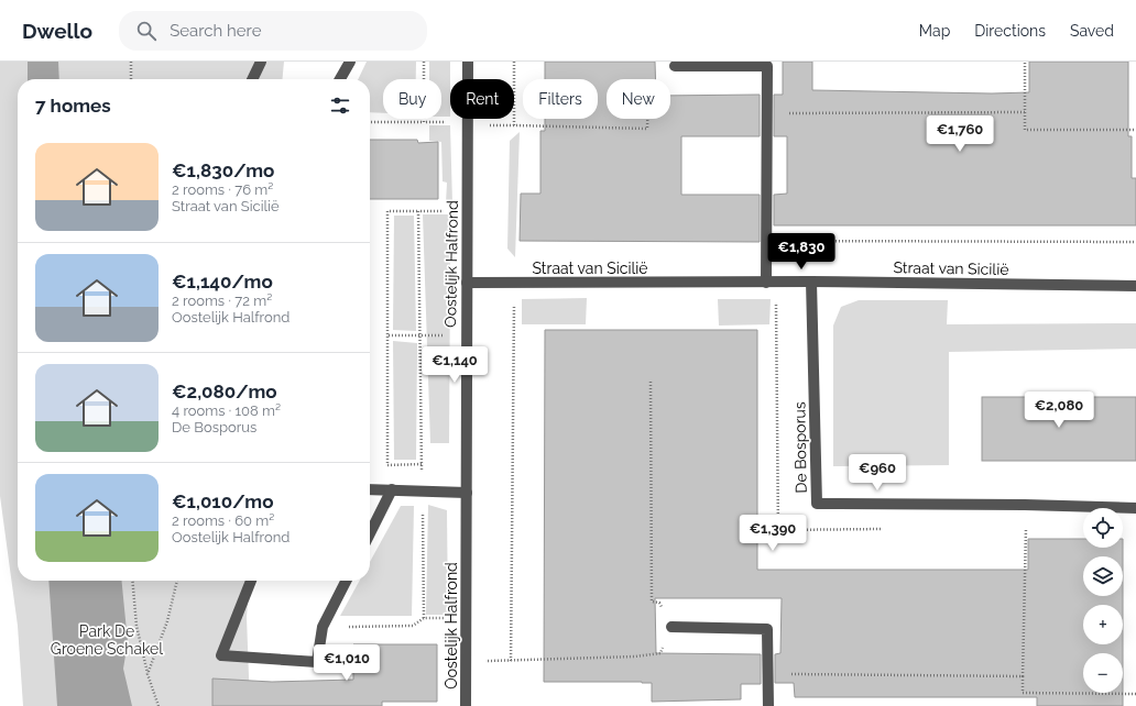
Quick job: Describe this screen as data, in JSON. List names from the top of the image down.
{
  "streets": {
    "street": ["Oostelijk Halfrond", "Straat van Sicilië", "De Bosporus"]
  },
  "crossings": [
    ["Oostelijk Halfrond", "Straat van Sicilië"],
    ["Straat van Sicilië", "De Bosporus"]
  ],
  "parks": ["Park De Groene Schakel"],
  "page": {
    "header": "Dwello",
    "search": "Search here",
    "nav": ["Map", "Directions", "Saved"],
    "chip": [
      "Buy",
      "Rent",
      "Filters",
      "New"
    ],
    "heading": "7 homes",
    "price": [
      "€1,760",
      "€1,830",
      "€1,140",
      "€2,080",
      "€960",
      "€1,390",
      "€1,010"
    ],
    "list": [
      {
        "name": "€1,830/mo",
        "note": "2 rooms · 76 m² · Straat van Sicilië"
      },
      {
        "name": "€1,140/mo",
        "note": "2 rooms · 72 m² · Oostelijk Halfrond"
      },
      {
        "name": "€2,080/mo",
        "note": "4 rooms · 108 m² · De Bosporus"
      },
      {
        "name": "€1,010/mo",
        "note": "2 rooms · 60 m² · Oostelijk Halfrond"
      }
    ],
    "map_buttons": ["+", "−"]
  }
}
